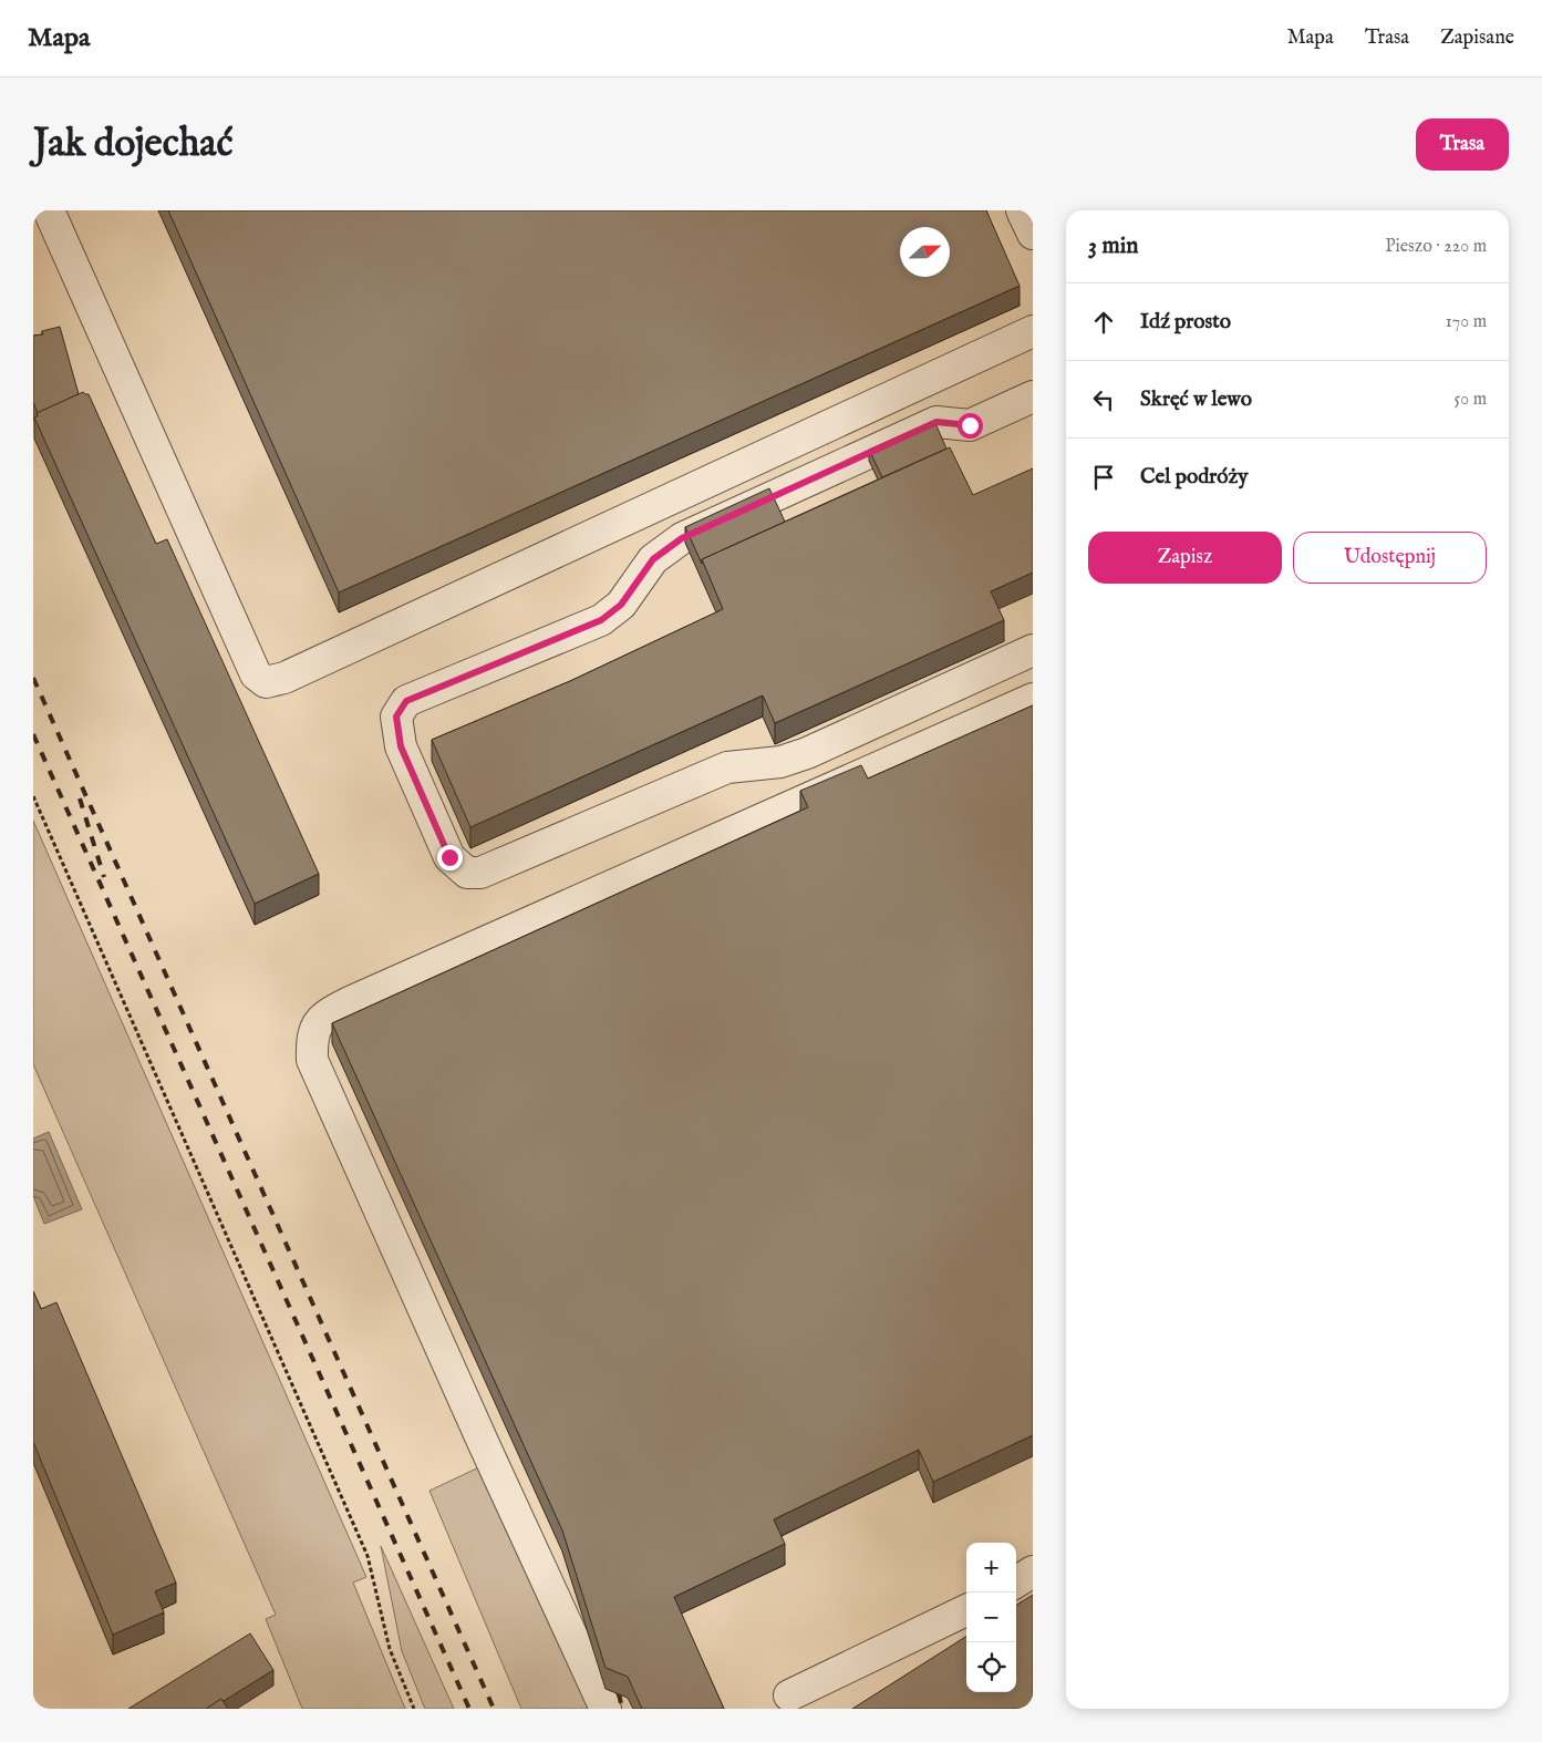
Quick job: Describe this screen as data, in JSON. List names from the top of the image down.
{
  "north": "right",
  "page": {
    "header": "Mapa",
    "nav": ["Mapa", "Trasa", "Zapisane"],
    "buttons": [
      "Trasa",
      ["Zapisz", "Udostępnij"]
    ],
    "title": "Jak dojechać",
    "heading": ["3 min", "Pieszo · 220 m"],
    "list": [
      ["Idź prosto", "170 m"],
      ["Skręć w lewo", "50 m"],
      "Cel podróży"
    ],
    "map_buttons": ["+", "−"]
  }
}
